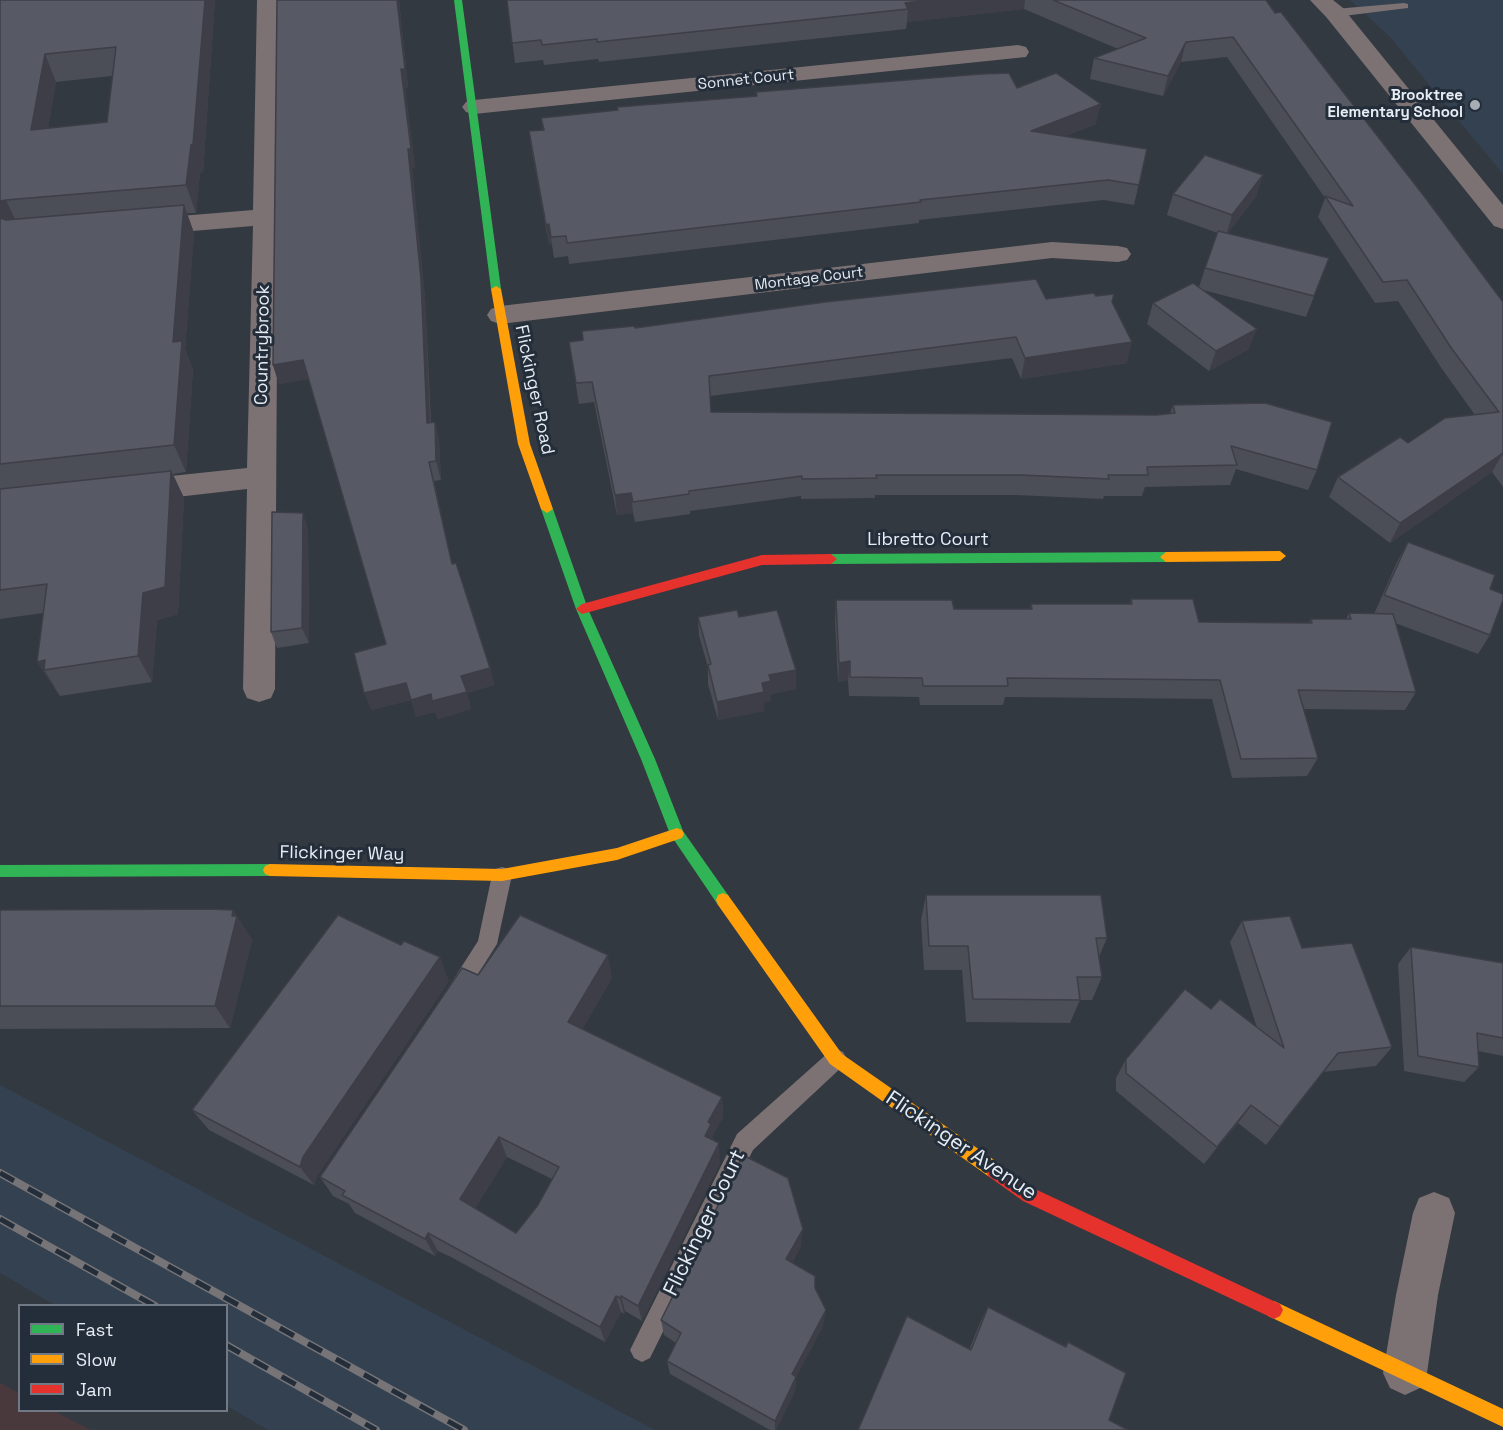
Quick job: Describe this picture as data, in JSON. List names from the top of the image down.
{
  "streets": {
    "street": [
      "Sonnet Court",
      "Montage Court",
      "Countrybrook",
      "Flickinger Road",
      "Libretto Court",
      "Flickinger Way",
      "Flickinger Avenue"
    ],
    "lane": ["Flickinger Court"]
  },
  "crossings": [
    ["Sonnet Court", "Flickinger Road"],
    ["Montage Court", "Flickinger Road"],
    ["Flickinger Road", "Libretto Court"],
    ["Flickinger Road", "Flickinger Way"],
    ["Flickinger Road", "Flickinger Avenue"],
    ["Flickinger Way", "Flickinger Avenue"],
    ["Flickinger Avenue", "Flickinger Court"]
  ],
  "places": ["Brooktree Elementary School"],
  "legend": ["Fast", "Slow", "Jam"]
}
